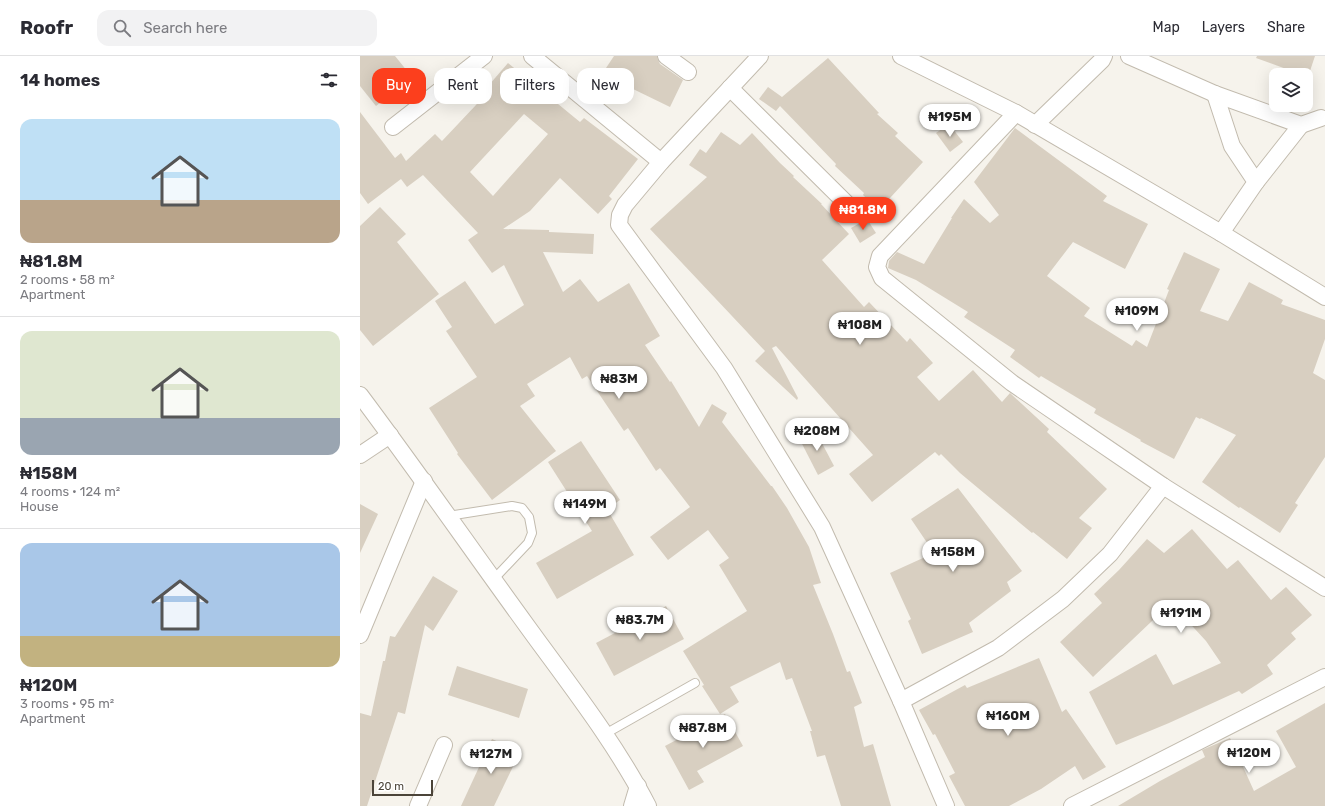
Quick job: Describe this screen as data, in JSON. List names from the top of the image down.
{
  "scale_bar": "20 m",
  "page": {
    "header": "Roofr",
    "search": "Search here",
    "nav": ["Map", "Layers", "Share"],
    "heading": "14 homes",
    "chip": [
      "Buy",
      "Rent",
      "Filters",
      "New"
    ],
    "list": [
      {
        "name": "₦81.8M",
        "note": "2 rooms · 58 m² · Apartment"
      },
      {
        "name": "₦158M",
        "note": "4 rooms · 124 m² · House"
      },
      {
        "name": "₦120M",
        "note": "3 rooms · 95 m² · Apartment"
      }
    ],
    "price": [
      "₦195M",
      "₦81.8M",
      "₦109M",
      "₦108M",
      "₦83M",
      "₦208M",
      "₦149M",
      "₦158M",
      "₦191M",
      "₦83.7M",
      "₦160M",
      "₦87.8M",
      "₦120M",
      "₦127M"
    ],
    "scale": "20 m"
  }
}
